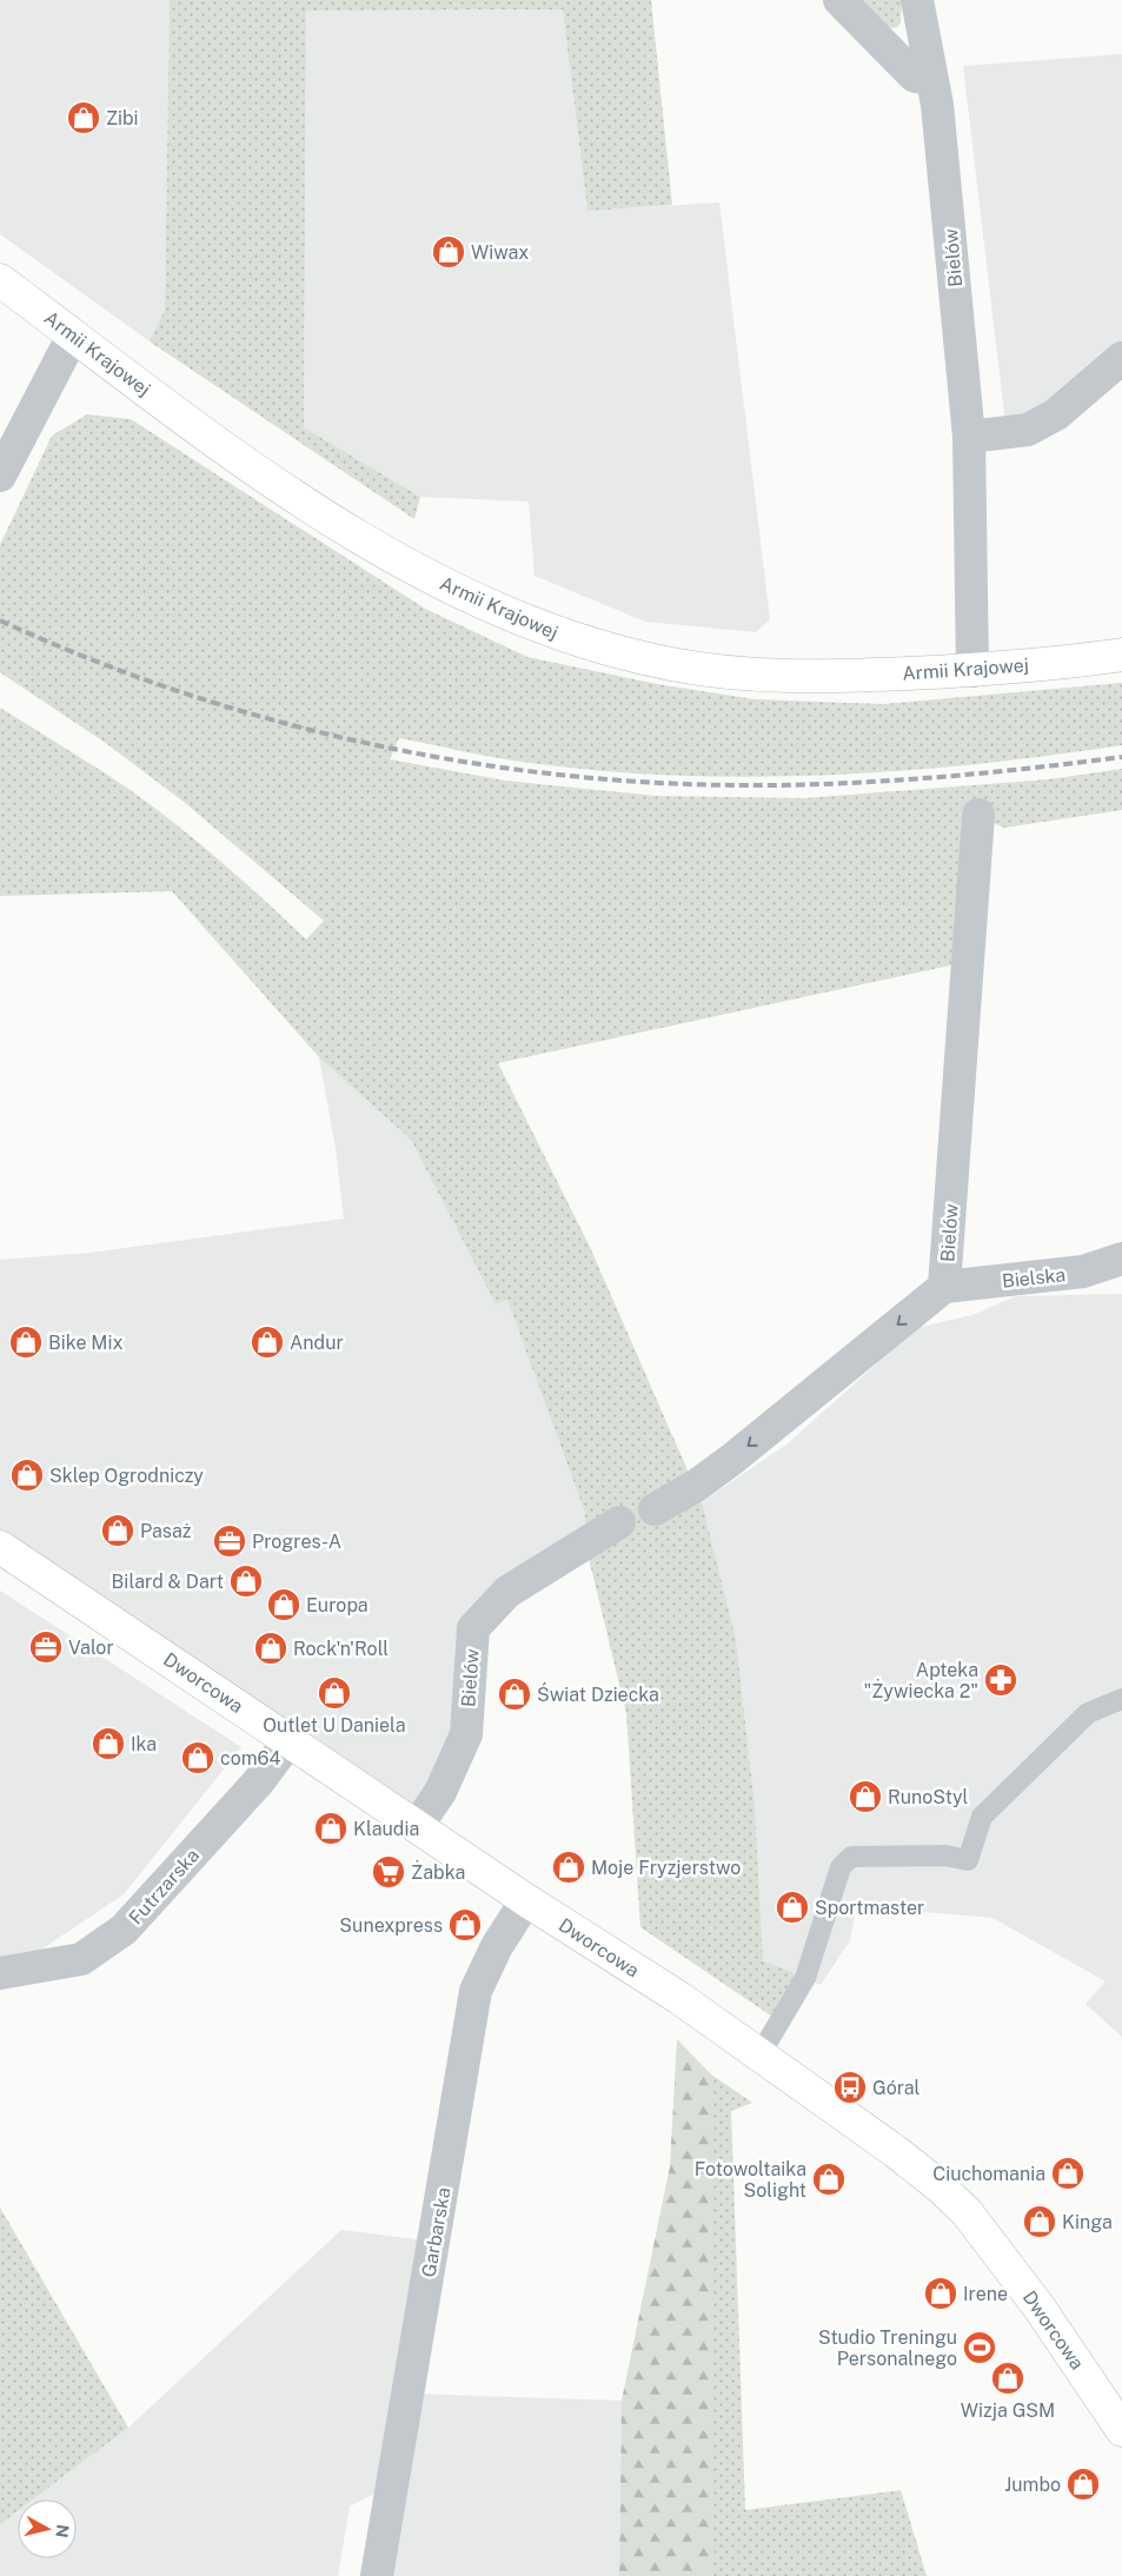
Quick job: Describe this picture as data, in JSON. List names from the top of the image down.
{
  "streets": {
    "street": [
      "Bielów",
      "Armii Krajowej",
      "Bielska",
      "Dworcowa",
      "Futrzarska",
      "Garbarska"
    ]
  },
  "crossings": [
    ["Bielów", "Armii Krajowej"],
    ["Bielów", "Bielska"],
    ["Bielów", "Dworcowa"],
    ["Dworcowa", "Futrzarska"],
    ["Dworcowa", "Garbarska"]
  ],
  "places": {
    "shop": [
      "Zibi",
      "Wiwax",
      "Bike Mix",
      "Andur",
      "Sklep Ogrodniczy",
      "Pasaż",
      "Bilard & Dart",
      "Europa",
      "Rock'n'Roll",
      "Outlet U Daniela",
      "Świat Dziecka",
      "Ika",
      "com64",
      "RunoStyl",
      "Klaudia",
      "Moje Fryzjerstwo",
      "Sportmaster",
      "Sunexpress",
      "Ciuchomania",
      "Fotowoltaika Solight",
      "Kinga",
      "Irene",
      "Wizja GSM",
      "Jumbo"
    ],
    "office": ["Progres-A", "Valor"],
    "pharmacy": ["Apteka \"Żywiecka 2\""],
    "supermarket": ["Żabka"],
    "bus stop": ["Góral"],
    "sports": ["Studio Treningu Personalnego"]
  },
  "north": "right"
}
